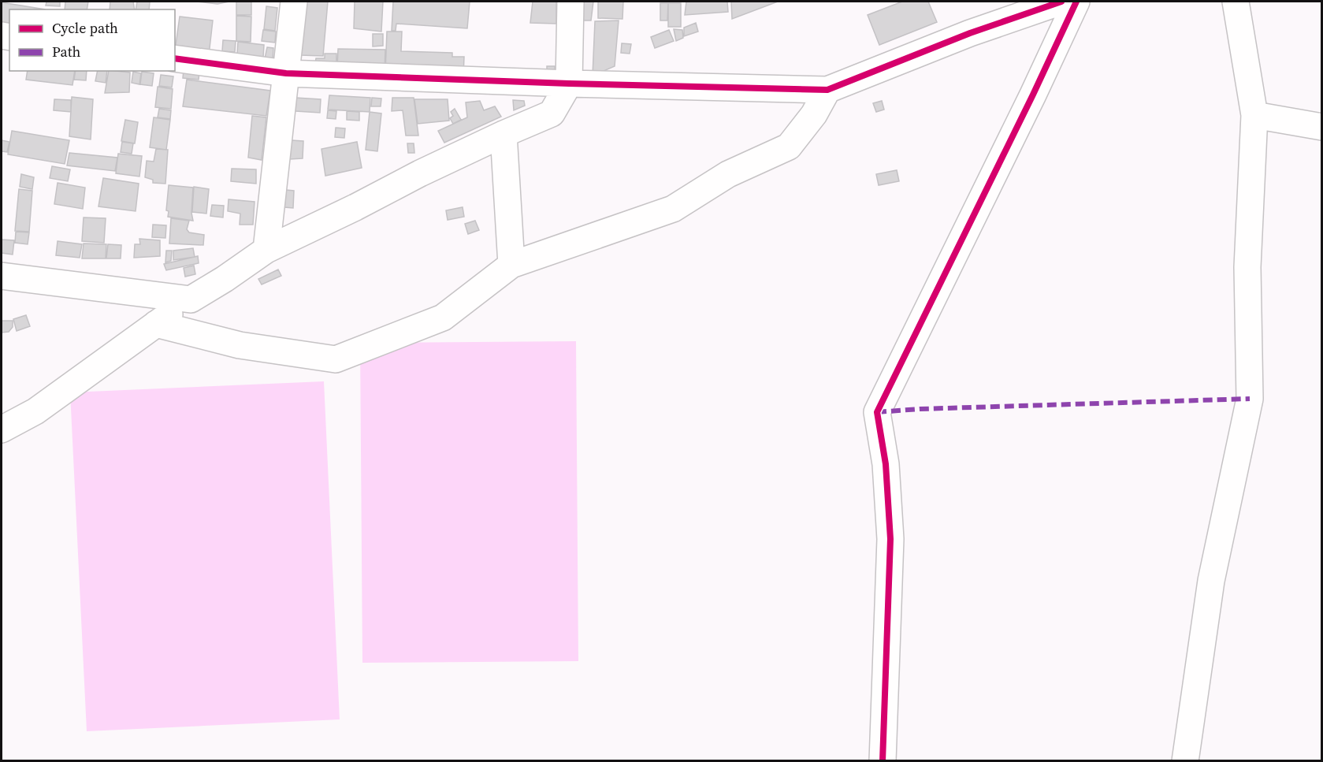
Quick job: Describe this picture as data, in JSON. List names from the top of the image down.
{
  "legend": ["Cycle path", "Path"]
}
